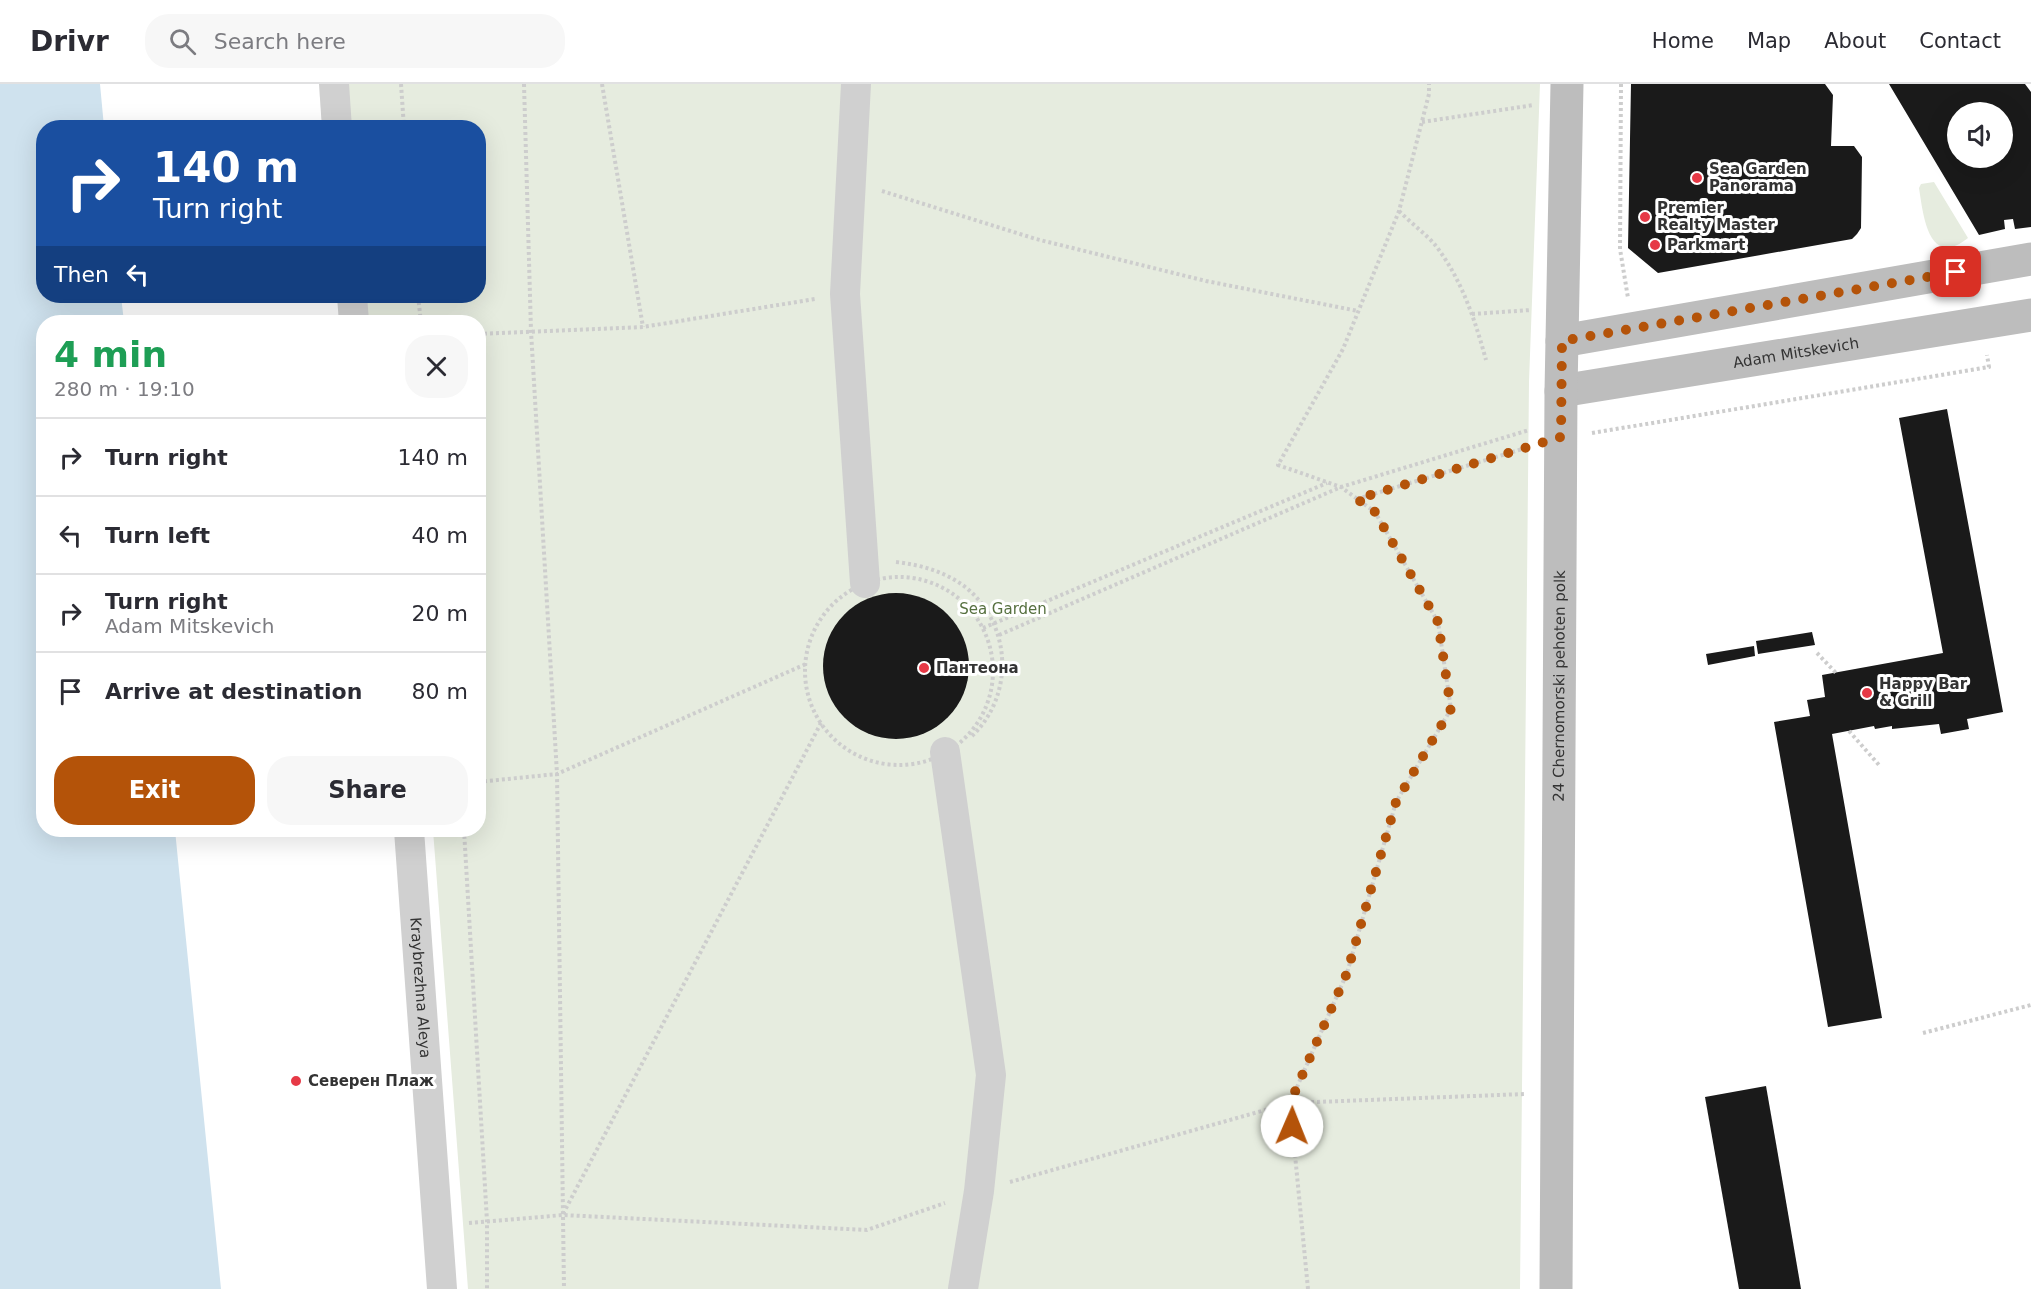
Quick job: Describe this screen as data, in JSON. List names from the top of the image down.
{
  "streets": {
    "main road": ["Adam Mitskevich", "24 Chernomorski pehoten polk"],
    "street": ["Kraybrezhna Aleya"]
  },
  "crossings": [
    ["Adam Mitskevich", "24 Chernomorski pehoten polk"]
  ],
  "parks": ["Sea Garden"],
  "places": [
    "Sea Garden Panorama",
    "Premier Realty Master",
    "Parkmart",
    "Пантеона",
    "Happy Bar & Grill",
    "Северен Плаж"
  ],
  "page": {
    "header": "Drivr",
    "search": "Search here",
    "nav": [
      "Home",
      "Map",
      "About",
      "Contact"
    ],
    "turn": ["140 m", "Turn right"],
    "then": "Then",
    "heading": ["4 min", "280 m · 19:10"],
    "list": [
      {
        "name": "Turn right",
        "value": "140 m"
      },
      {
        "name": "Turn left",
        "value": "40 m"
      },
      {
        "name": "Turn right",
        "note": "Adam Mitskevich",
        "value": "20 m"
      },
      {
        "name": "Arrive at destination",
        "value": "80 m"
      }
    ],
    "buttons": ["Exit", "Share"]
  }
}
